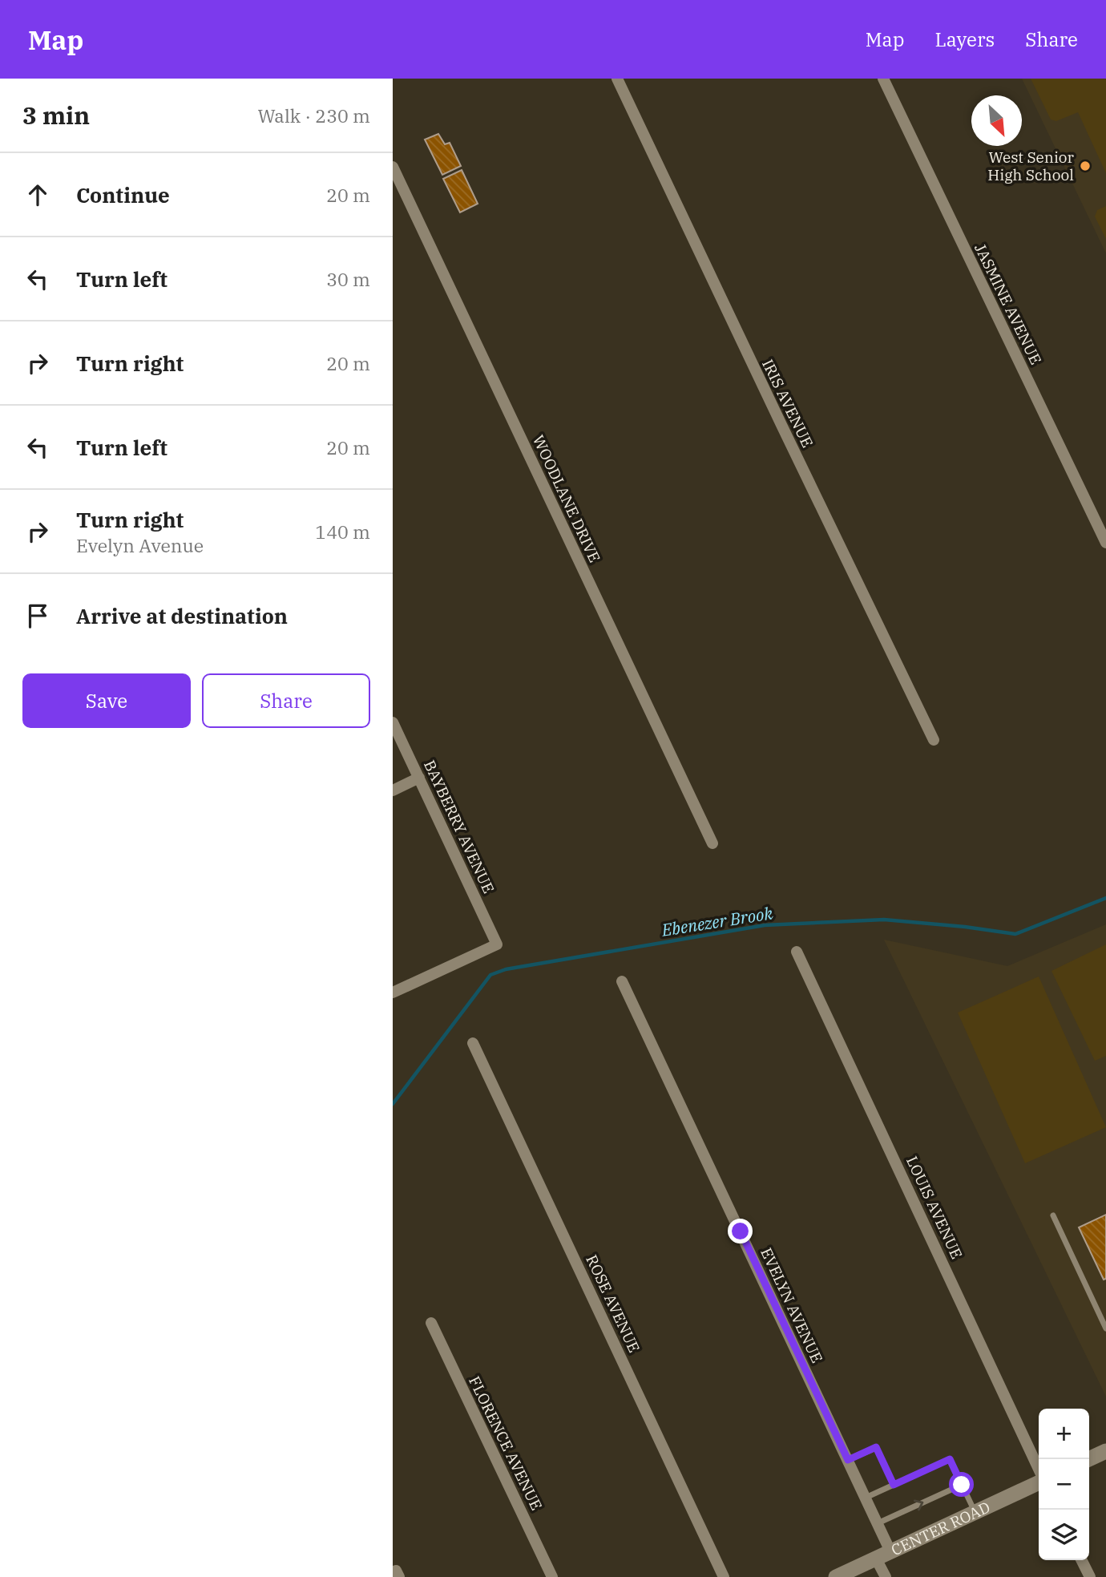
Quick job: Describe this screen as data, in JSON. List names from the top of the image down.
{
  "streets": {
    "main road": ["CENTER ROAD"],
    "street": [
      "JASMINE AVENUE",
      "IRIS AVENUE",
      "WOODLANE DRIVE",
      "BAYBERRY AVENUE",
      "LOUIS AVENUE",
      "ROSE AVENUE",
      "EVELYN AVENUE",
      "FLORENCE AVENUE"
    ]
  },
  "crossings": [
    ["EVELYN AVENUE", "CENTER ROAD"]
  ],
  "water": ["Ebenezer Brook"],
  "places": ["West Senior High School"],
  "north": "bottom right",
  "page": {
    "header": "Map",
    "nav": ["Map", "Layers", "Share"],
    "heading": ["3 min", "Walk · 230 m"],
    "list": [
      ["Continue", "20 m"],
      ["Turn left", "30 m"],
      ["Turn right", "20 m"],
      ["Turn left", "20 m"],
      ["Turn right", "Evelyn Avenue", "140 m"],
      "Arrive at destination"
    ],
    "buttons": ["Save", "Share"],
    "map_buttons": ["+", "−"]
  }
}
